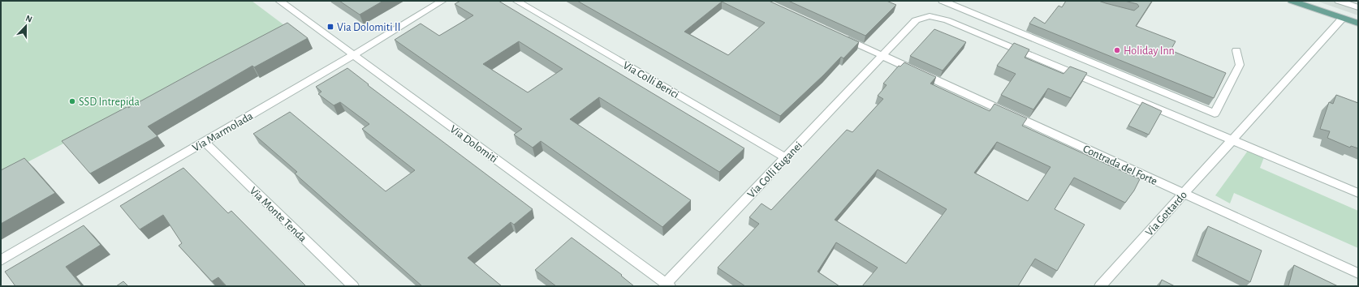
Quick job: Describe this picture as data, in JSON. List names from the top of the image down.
{
  "streets": {
    "street": [
      "Via Colli Berici",
      "Via Marmolada",
      "Via Dolomiti",
      "Contrada del Forte",
      "Via Colli Euganei",
      "Via Gottardo",
      "Via Monte Tenda"
    ]
  },
  "crossings": [
    ["Via Colli Berici", "Via Colli Euganei"],
    ["Via Marmolada", "Via Dolomiti"],
    ["Via Marmolada", "Via Monte Tenda"],
    ["Via Dolomiti", "Via Colli Euganei"],
    ["Contrada del Forte", "Via Colli Euganei"],
    ["Contrada del Forte", "Via Gottardo"]
  ],
  "places": {
    "transit": ["Via Dolomiti II"],
    "other": ["Holiday Inn", "SSD Intrepida"]
  },
  "north": "top"
}
